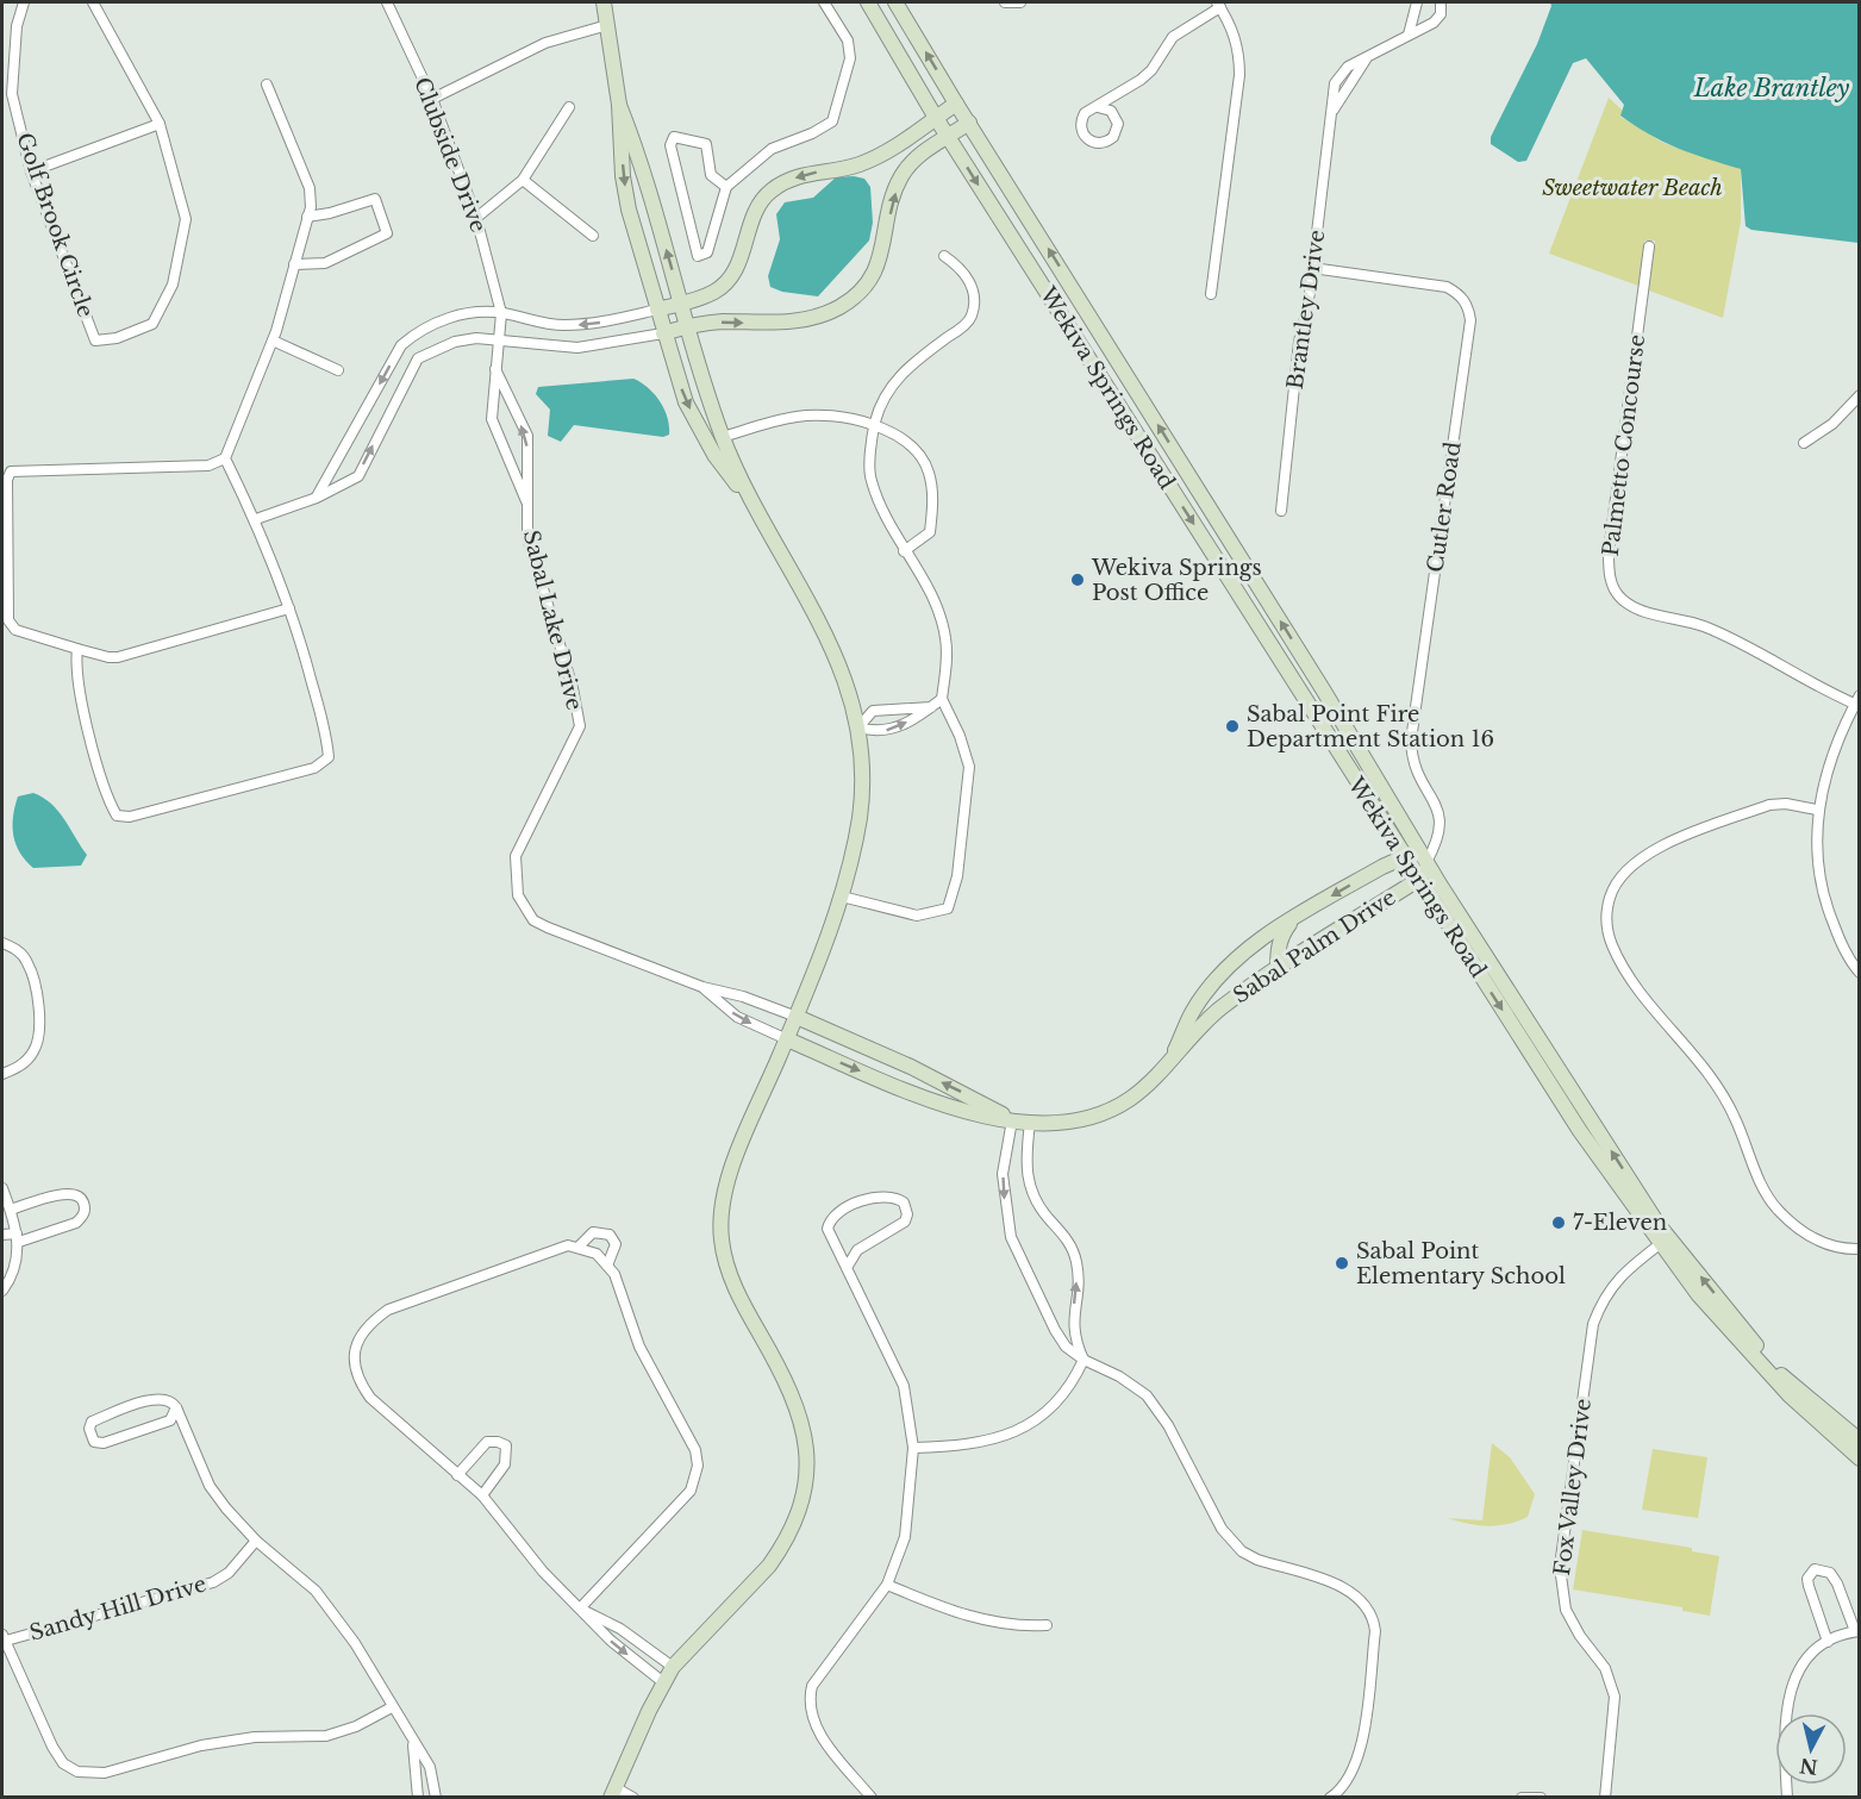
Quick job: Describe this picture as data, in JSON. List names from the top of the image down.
{
  "streets": {
    "street": [
      "Clubside Drive",
      "Golf Brook Circle",
      "Brantley Drive",
      "Wekiva Springs Road",
      "Palmetto Concourse",
      "Cutler Road",
      "Sabal Lake Drive",
      "Sabal Palm Drive",
      "Fox Valley Drive",
      "Sandy Hill Drive"
    ]
  },
  "crossings": [
    ["Clubside Drive", "Sabal Lake Drive"],
    ["Brantley Drive", "Cutler Road"],
    ["Wekiva Springs Road", "Cutler Road"],
    ["Wekiva Springs Road", "Sabal Palm Drive"],
    ["Wekiva Springs Road", "Fox Valley Drive"],
    ["Cutler Road", "Sabal Palm Drive"],
    ["Sabal Lake Drive", "Sabal Palm Drive"]
  ],
  "water": ["Lake Brantley"],
  "parks": ["Sweetwater Beach"],
  "places": [
    "Wekiva Springs Post Office",
    "Sabal Point Fire Department Station 16",
    "7-Eleven",
    "Sabal Point Elementary School"
  ],
  "north": "bottom"
}
